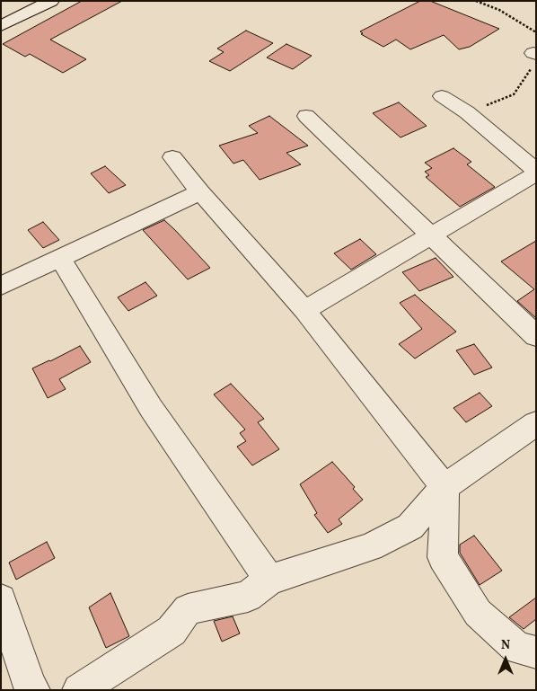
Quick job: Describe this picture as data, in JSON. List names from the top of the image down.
{
  "north": "top"
}
